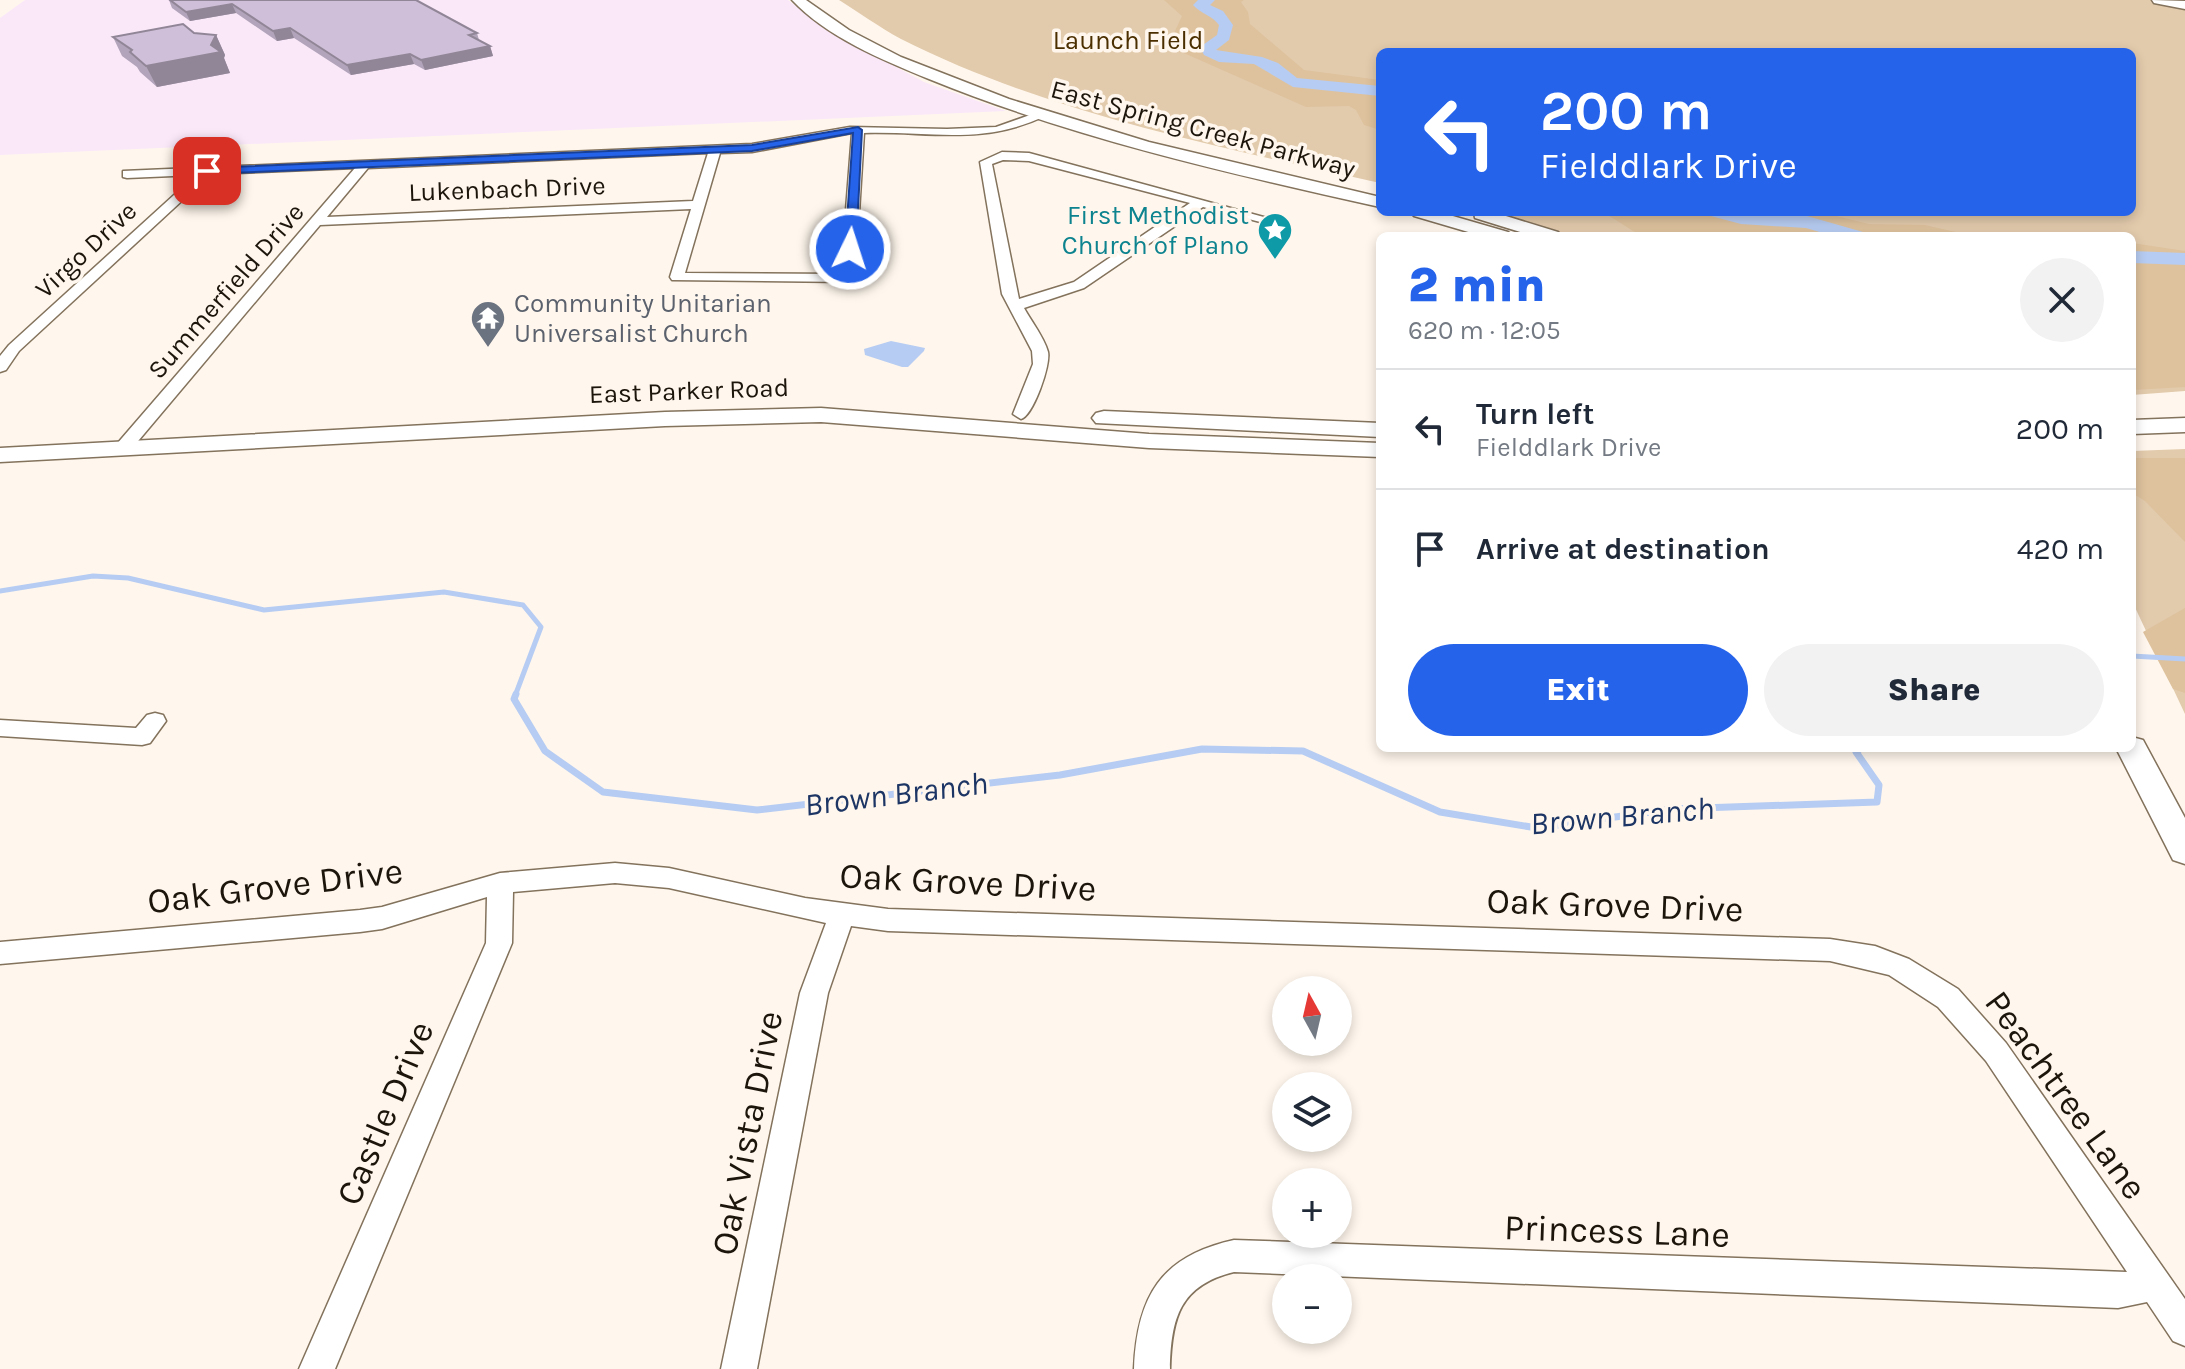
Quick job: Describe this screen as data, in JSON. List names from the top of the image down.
{
  "streets": {
    "main road": ["East Spring Creek Parkway", "East Parker Road"],
    "street": [
      "Lukenbach Drive",
      "Virgo Drive",
      "Summerfield Drive",
      "Oak Grove Drive",
      "Peachtree Lane",
      "Castle Drive",
      "Oak Vista Drive",
      "Princess Lane"
    ]
  },
  "crossings": [
    ["Lukenbach Drive", "Summerfield Drive"],
    ["Summerfield Drive", "East Parker Road"],
    ["Oak Grove Drive", "Peachtree Lane"],
    ["Oak Grove Drive", "Castle Drive"],
    ["Oak Grove Drive", "Oak Vista Drive"],
    ["Peachtree Lane", "Princess Lane"]
  ],
  "water": ["Brown Branch"],
  "parks": ["Launch Field"],
  "places": {
    "place": ["First Methodist Church of Plano"],
    "temple": ["Community Unitarian Universalist Church"]
  },
  "north": "top",
  "page": {
    "turn": ["200 m", "Fielddlark Drive"],
    "heading": ["2 min", "620 m · 12:05"],
    "list": [
      {
        "name": "Turn left",
        "note": "Fielddlark Drive",
        "value": "200 m"
      },
      {
        "name": "Arrive at destination",
        "value": "420 m"
      }
    ],
    "buttons": ["Exit", "Share"],
    "map_buttons": ["+", "−"]
  }
}
